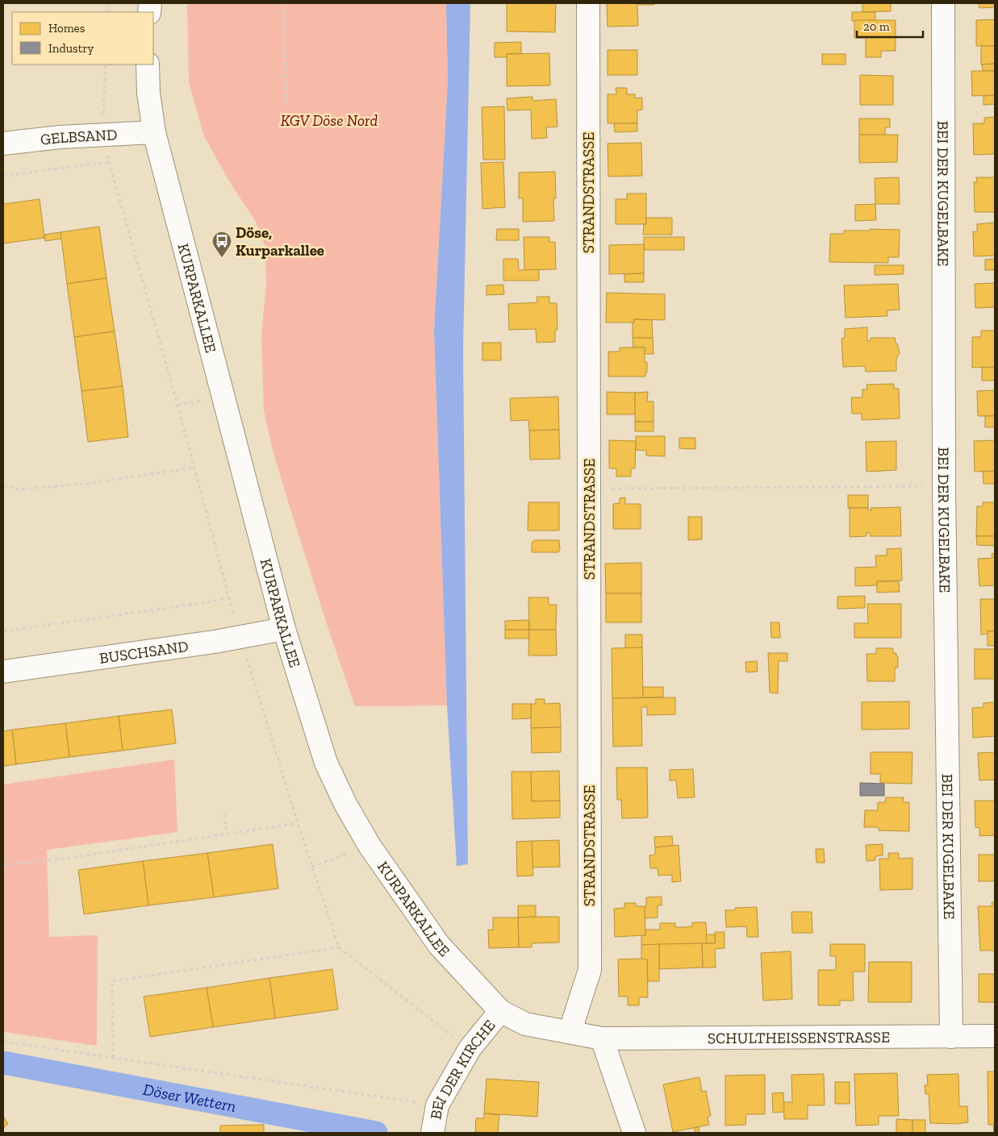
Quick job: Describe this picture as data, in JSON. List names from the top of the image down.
{
  "streets": {
    "street": [
      "GELBSAND",
      "STRANDSTRASSE",
      "BEI DER KUGELBAKE",
      "KURPARKALLEE",
      "BUSCHSAND",
      "SCHULTHEISSENSTRASSE",
      "BEI DER KIRCHE"
    ]
  },
  "crossings": [
    ["GELBSAND", "KURPARKALLEE"],
    ["STRANDSTRASSE", "KURPARKALLEE"],
    ["BEI DER KUGELBAKE", "SCHULTHEISSENSTRASSE"],
    ["KURPARKALLEE", "BUSCHSAND"],
    ["KURPARKALLEE", "SCHULTHEISSENSTRASSE"],
    ["KURPARKALLEE", "BEI DER KIRCHE"]
  ],
  "water": ["Döser Wettern"],
  "parks": ["KGV Döse Nord"],
  "places": {
    "bus stop": ["Döse, Kurparkallee"]
  },
  "legend": ["Homes", "Industry"],
  "scale_bar": "20 m"
}
